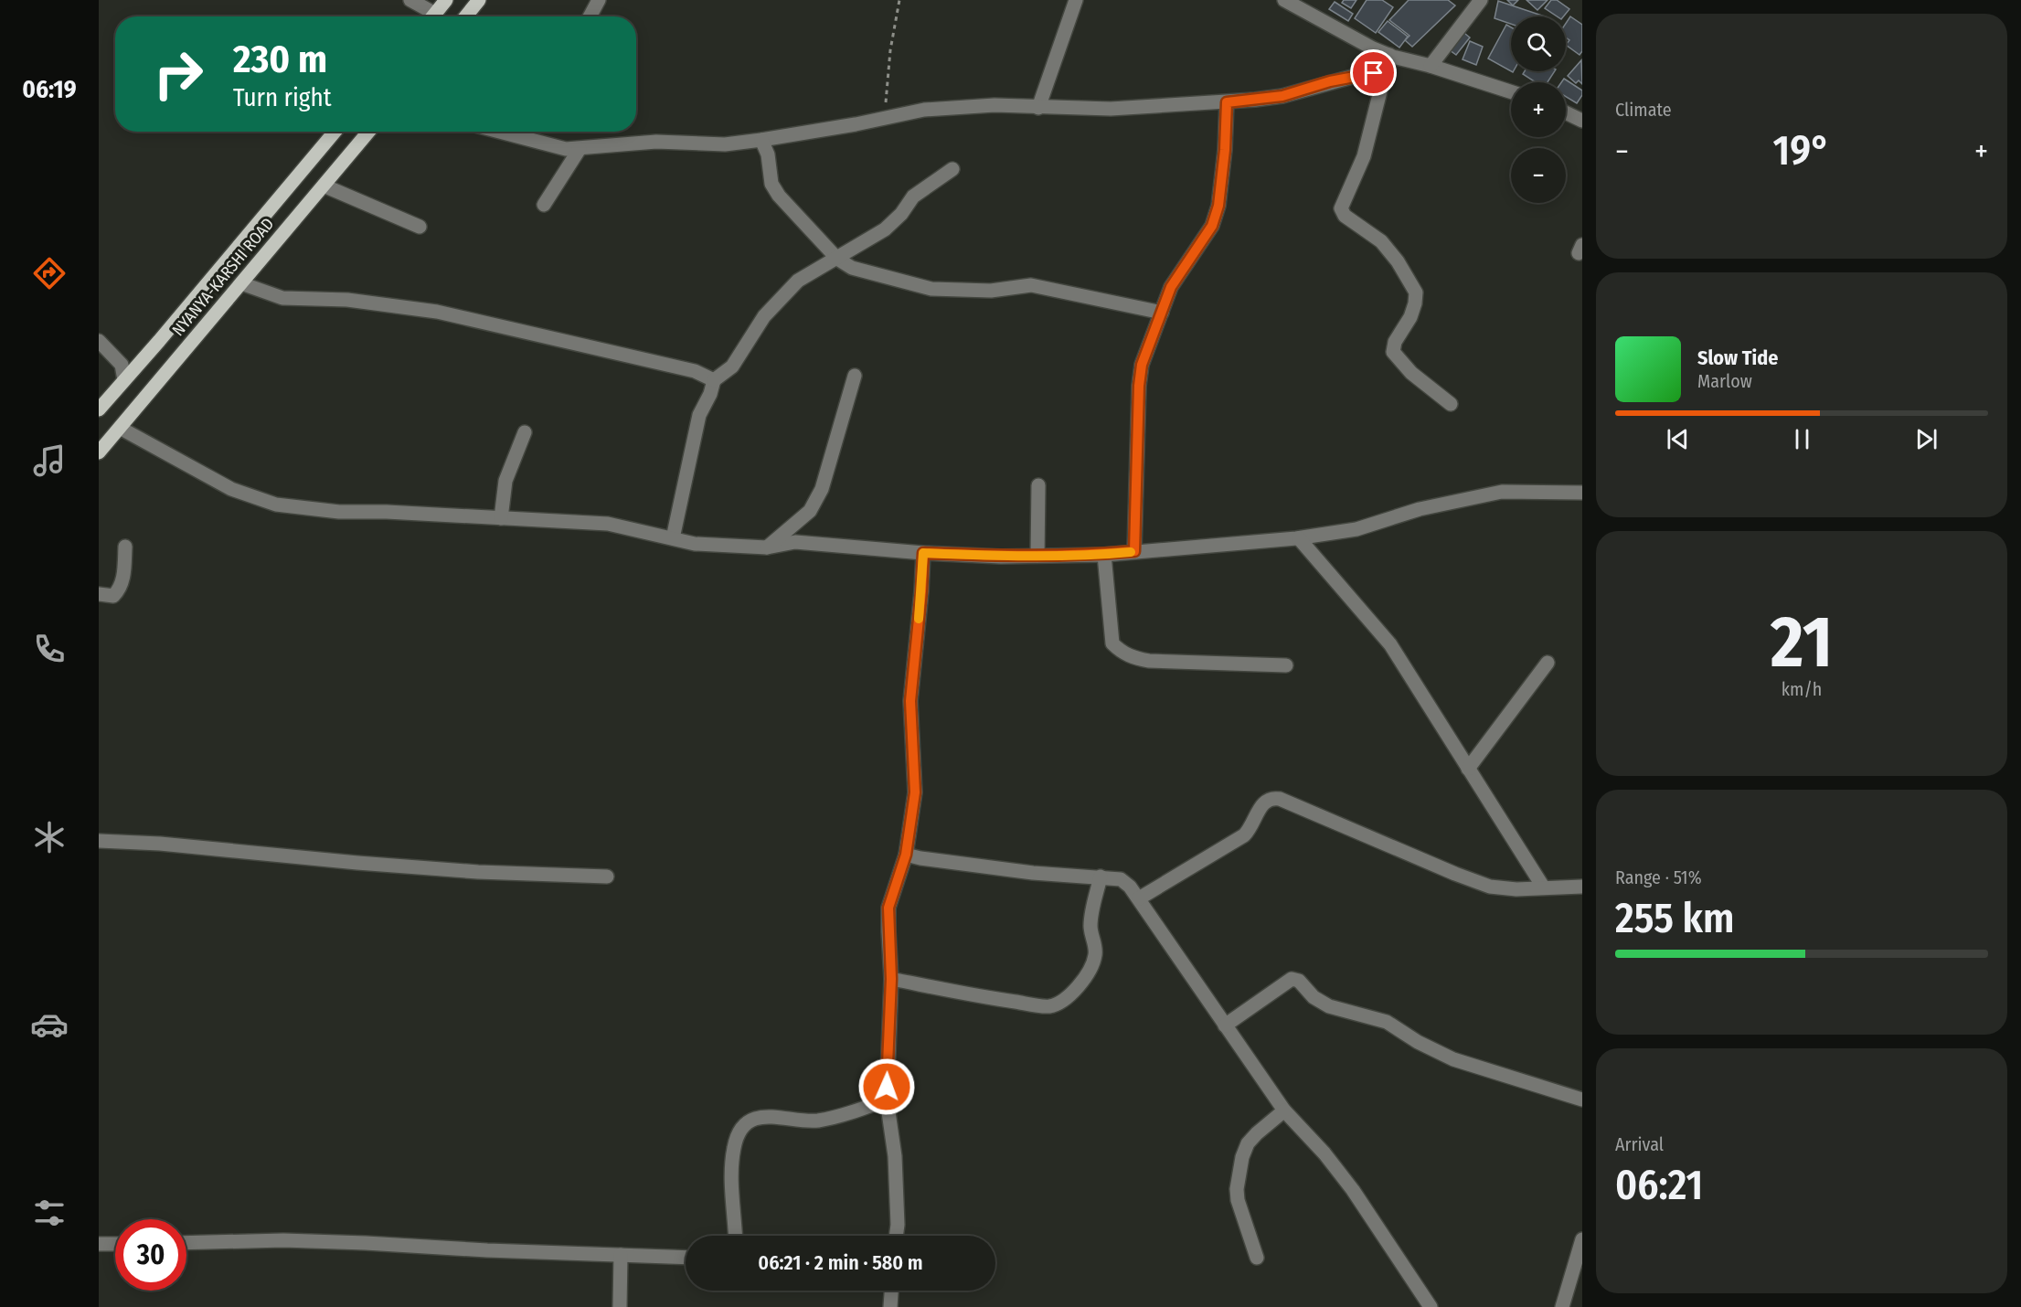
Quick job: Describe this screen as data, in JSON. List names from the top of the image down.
{
  "streets": {
    "main road": ["NYANYA-KARSHI ROAD"]
  },
  "page": {
    "tabs": "06:19",
    "tile": [
      "Climate",
      ["21", "km/h"],
      ["Range · 51%", "255 km"],
      ["Arrival", "06:21"]
    ],
    "map_buttons": ["+", "−"],
    "turn": ["230 m", "Turn right"],
    "heat": ["−", "19°", "+"],
    "song": ["Slow Tide", "Marlow"],
    "limit": "30",
    "trip": "06:21 · 2 min · 580 m"
  }
}
